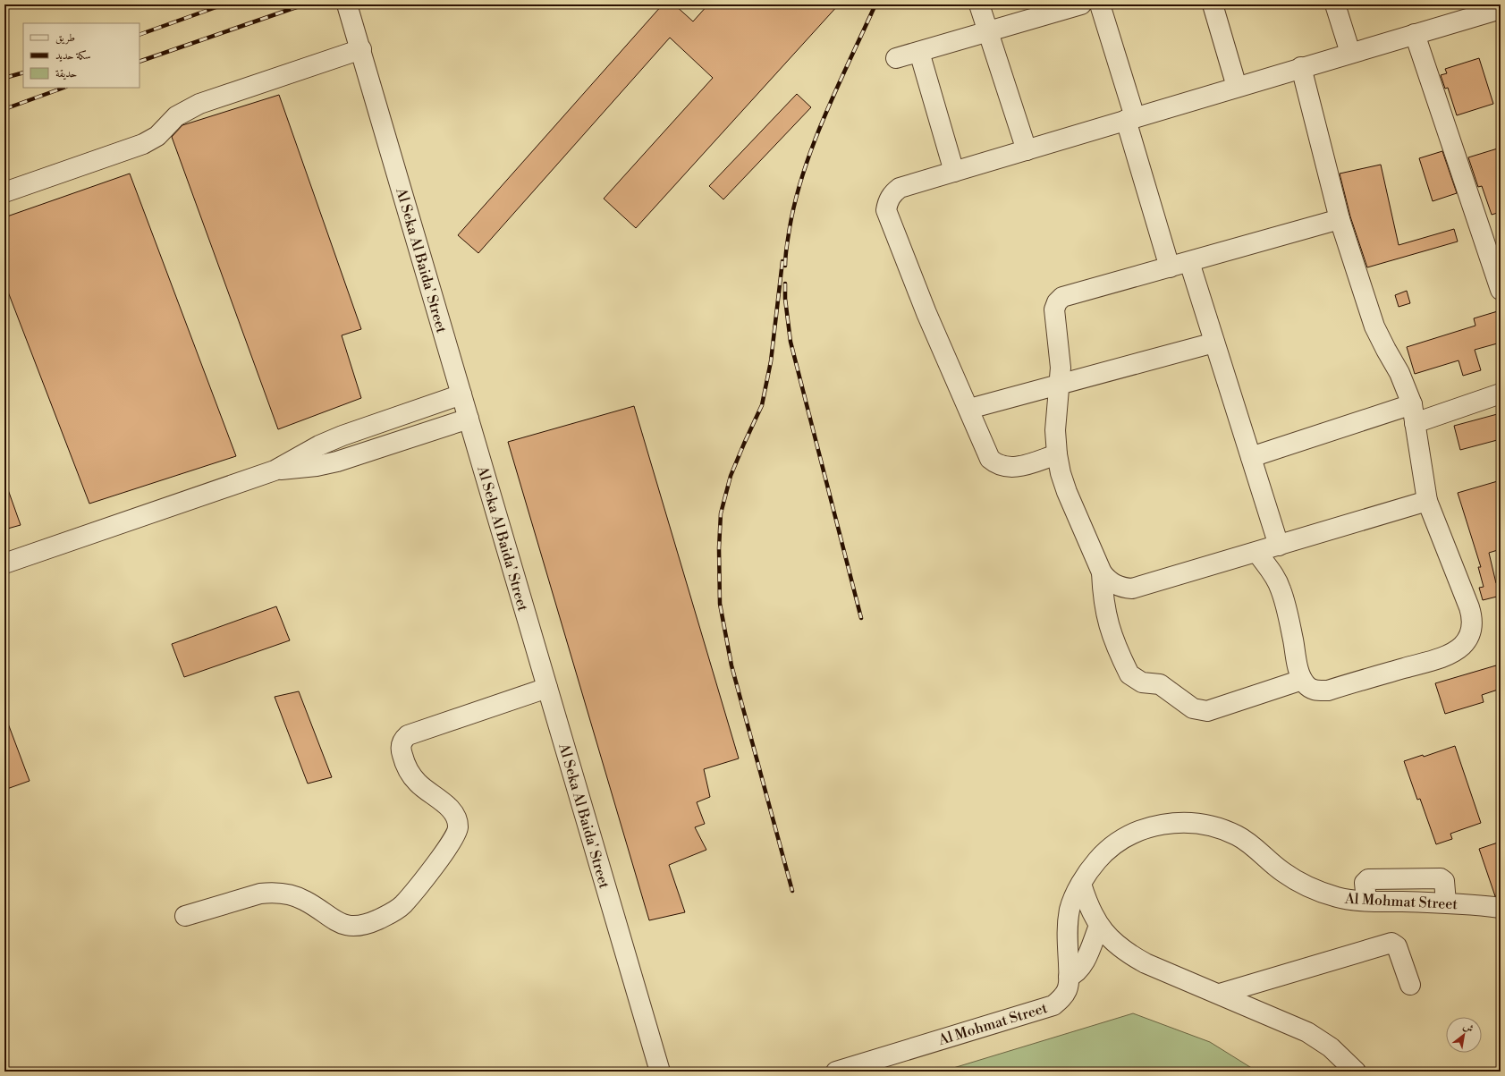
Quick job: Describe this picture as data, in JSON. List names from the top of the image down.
{
  "streets": {
    "street": ["Al Seka Al Baida' Street", "Al Mohmat Street"]
  },
  "legend": ["طريق", "سكة حديد", "حديقة"],
  "north": "top right"
}
